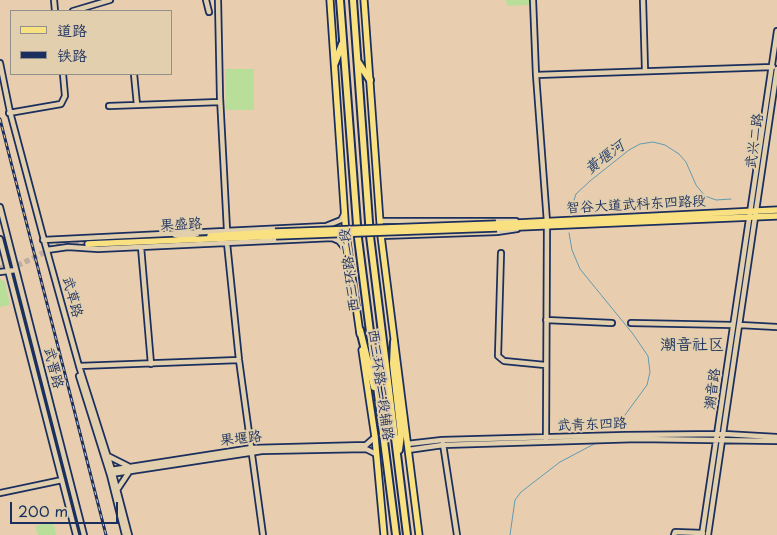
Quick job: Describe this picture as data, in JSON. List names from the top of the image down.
{
  "streets": {
    "highway": ["西三环路二段"],
    "main road": ["智谷大道武科东四路段", "果盛路", "西三环路二段辅路"],
    "street": [
      "武兴二路",
      "武草路",
      "武晋路",
      "潮音路",
      "武青东四路",
      "果堰路"
    ]
  },
  "crossings": [
    ["武兴二路", "智谷大道武科东四路段"],
    ["武兴二路", "潮音路"],
    ["智谷大道武科东四路段", "果盛路"],
    ["智谷大道武科东四路段", "潮音路"],
    ["武草路", "果堰路"],
    ["西三环路二段辅路", "武青东四路"],
    ["西三环路二段辅路", "果堰路"],
    ["潮音路", "武青东四路"]
  ],
  "districts": ["潮音社区"],
  "water": ["黄堰河"],
  "legend": ["道路", "铁路"],
  "scale_bar": "200 m"
}
